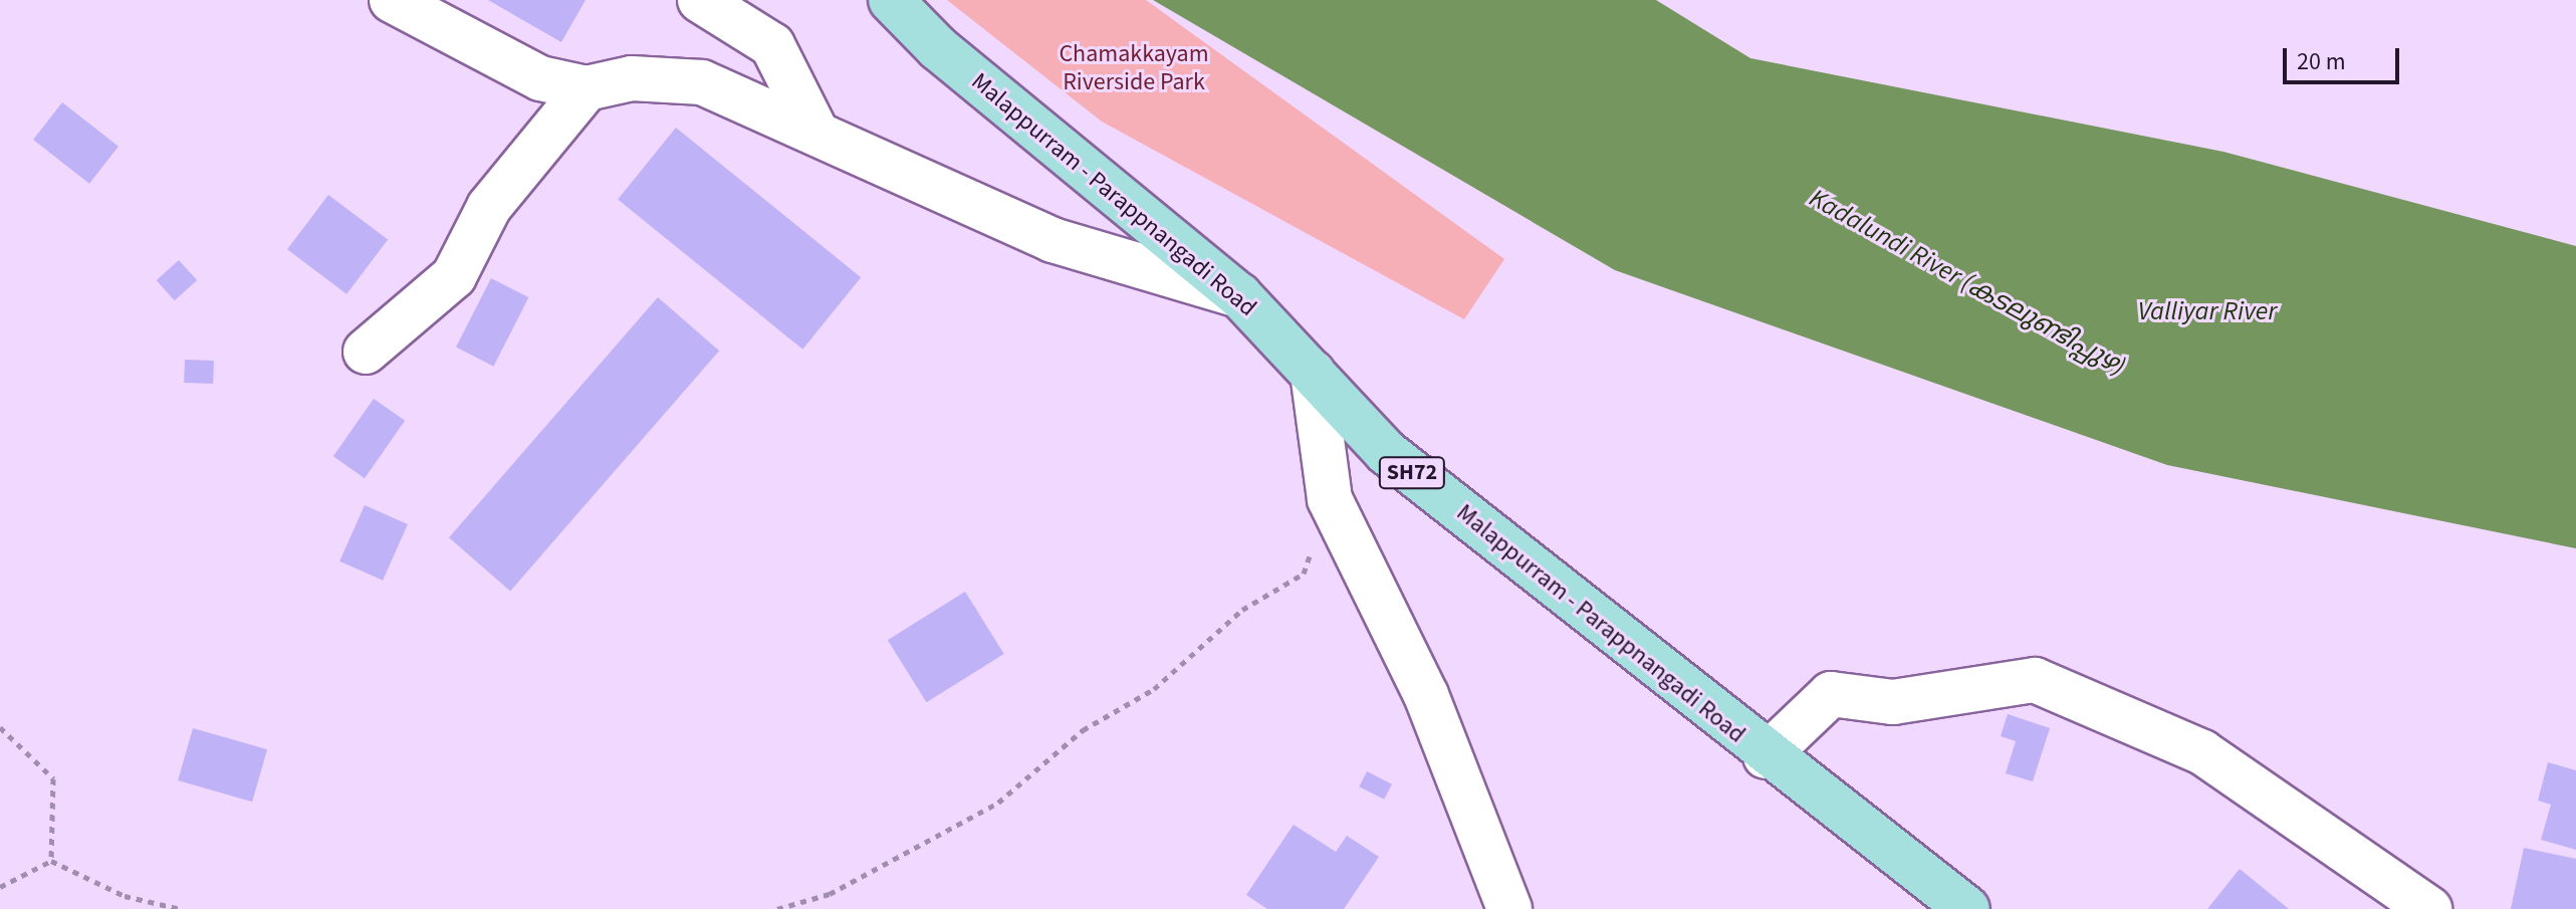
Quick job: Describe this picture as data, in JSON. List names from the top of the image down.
{
  "streets": {
    "main road": ["Malappurram - Parappnangadi Road", "SH72"]
  },
  "water": ["Kadalundi River (കടലുണ്ടിപ്പുഴ)", "Valliyar River"],
  "parks": ["Chamakkayam Riverside Park"],
  "scale_bar": "20 m"
}
